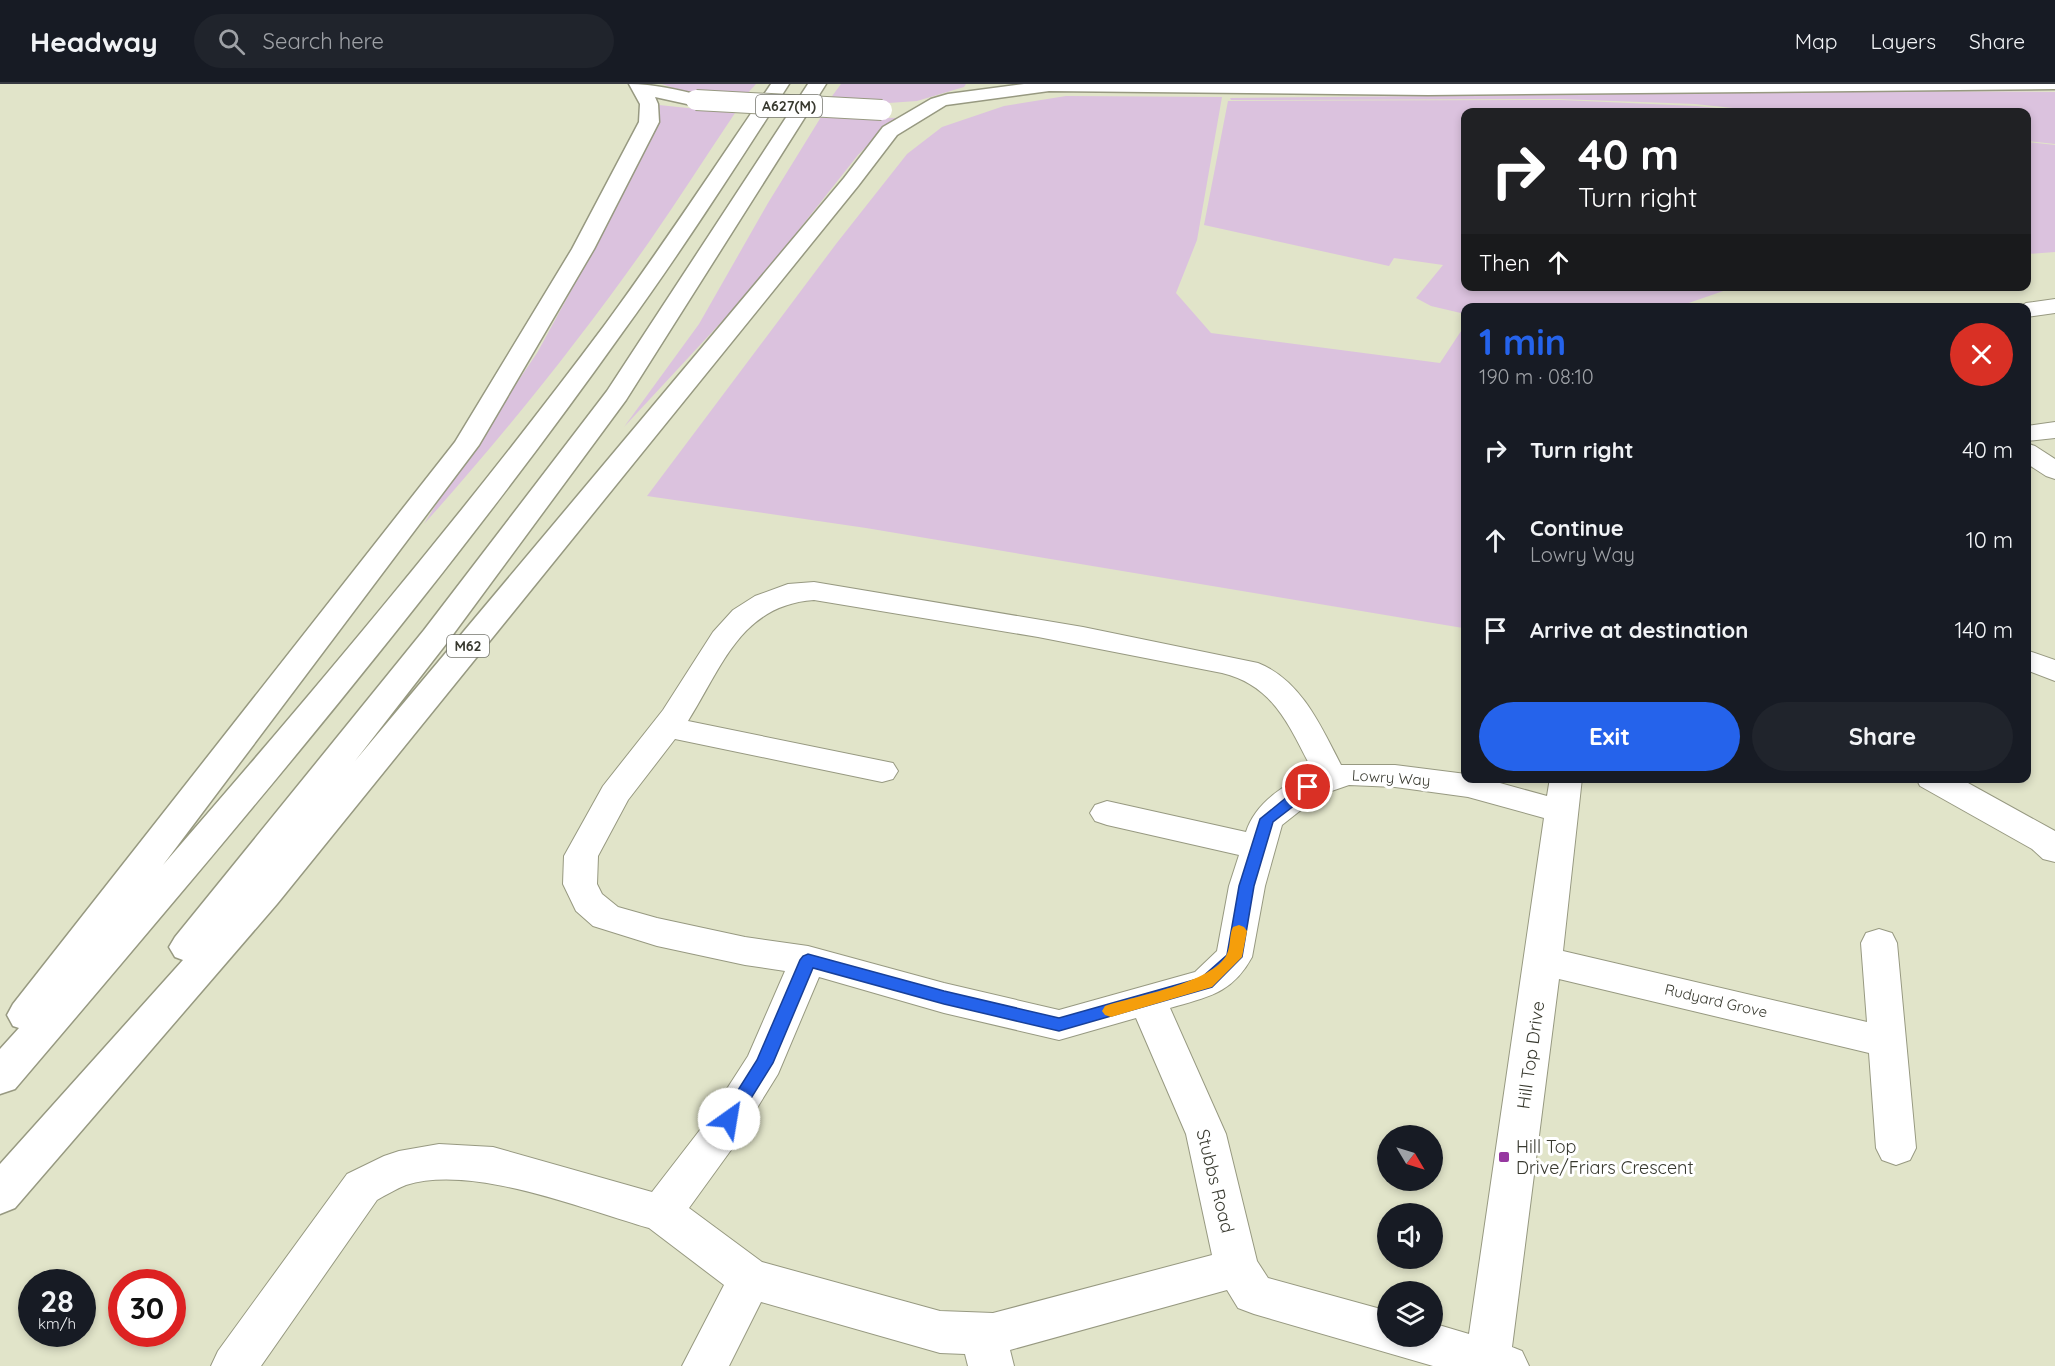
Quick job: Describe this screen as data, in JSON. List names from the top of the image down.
{
  "streets": {
    "highway": ["A627(M)", "M62"],
    "street": [
      "Lowry Way",
      "Rudyard Grove",
      "Hill Top Drive",
      "Stubbs Road"
    ]
  },
  "crossings": [
    ["A627(M)", "M62"],
    ["Lowry Way", "Hill Top Drive"],
    ["Lowry Way", "Stubbs Road"],
    ["Rudyard Grove", "Hill Top Drive"]
  ],
  "places": {
    "transit": ["Hill Top Drive/Friars Crescent"]
  },
  "north": "bottom right",
  "page": {
    "header": "Headway",
    "search": "Search here",
    "nav": ["Map", "Layers", "Share"],
    "turn": ["40 m", "Turn right"],
    "then": "Then",
    "heading": ["1 min", "190 m · 08:10"],
    "list": [
      {
        "name": "Turn right",
        "value": "40 m"
      },
      {
        "name": "Continue",
        "note": "Lowry Way",
        "value": "10 m"
      },
      {
        "name": "Arrive at destination",
        "value": "140 m"
      }
    ],
    "buttons": ["Exit", "Share"],
    "speed": "28 km/h",
    "limit": "30"
  }
}
